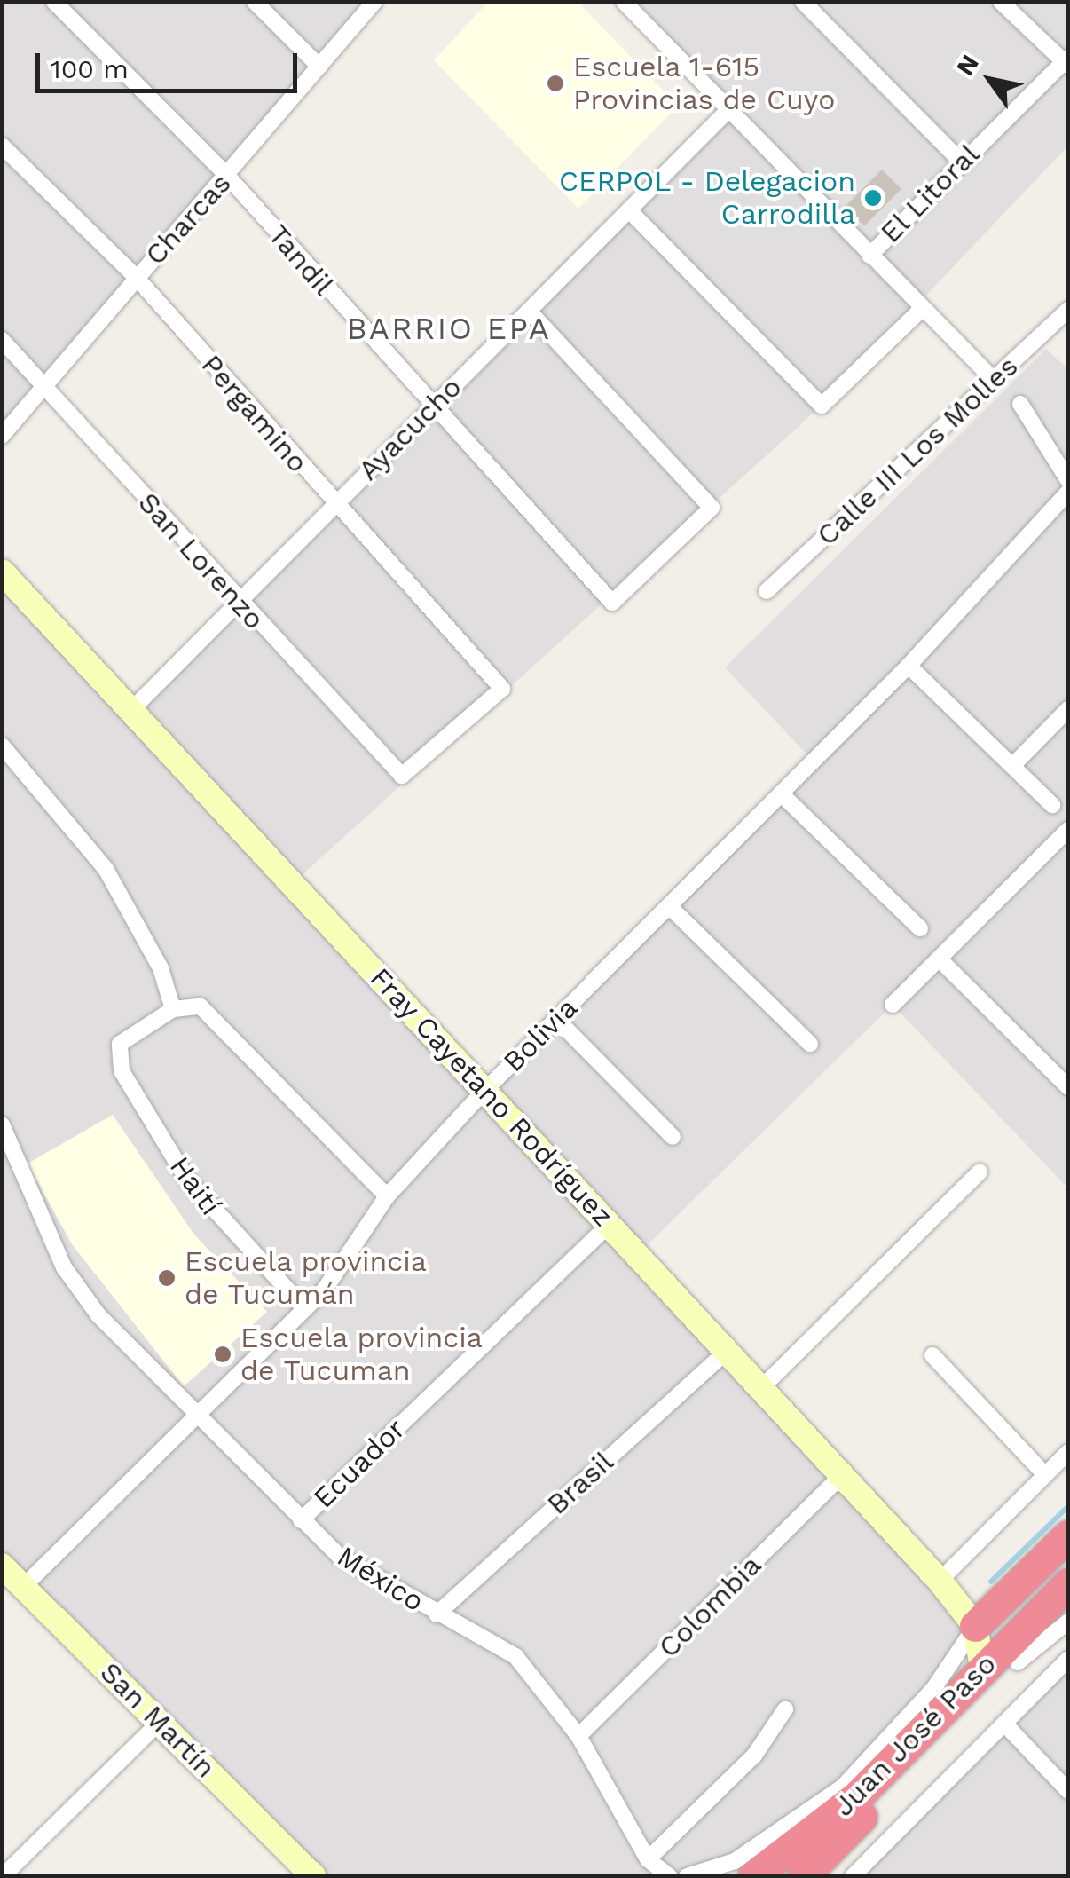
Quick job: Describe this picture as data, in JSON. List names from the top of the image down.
{
  "streets": {
    "highway": ["Juan José Paso"],
    "street": [
      "El Litoral",
      "Charcas",
      "Tandil",
      "Pergamino",
      "Ayacucho",
      "Calle III Los Molles",
      "San Lorenzo",
      "Bolivia",
      "Fray Cayetano Rodríguez",
      "Haití",
      "Ecuador",
      "Brasil",
      "México",
      "Colombia",
      "San Martín"
    ]
  },
  "crossings": [
    ["Charcas", "Tandil"],
    ["Charcas", "Pergamino"],
    ["Charcas", "San Lorenzo"],
    ["Tandil", "Ayacucho"],
    ["Pergamino", "Ayacucho"],
    ["Pergamino", "San Lorenzo"],
    ["Ayacucho", "San Lorenzo"],
    ["Ayacucho", "Fray Cayetano Rodríguez"],
    ["Bolivia", "Fray Cayetano Rodríguez"],
    ["Bolivia", "Haití"],
    ["Bolivia", "México"],
    ["Bolivia", "San Martín"],
    ["Fray Cayetano Rodríguez", "Ecuador"],
    ["Fray Cayetano Rodríguez", "Brasil"],
    ["Fray Cayetano Rodríguez", "Colombia"],
    ["Ecuador", "México"],
    ["Brasil", "México"],
    ["México", "Colombia"]
  ],
  "districts": ["BARRIO EPA"],
  "places": [
    "Escuela 1-615 Provincias de Cuyo",
    "CERPOL - Delegacion Carrodilla",
    "Escuela provincia de Tucumán",
    "Escuela provincia de Tucuman"
  ],
  "scale_bar": "100 m",
  "north": "top left"
}
